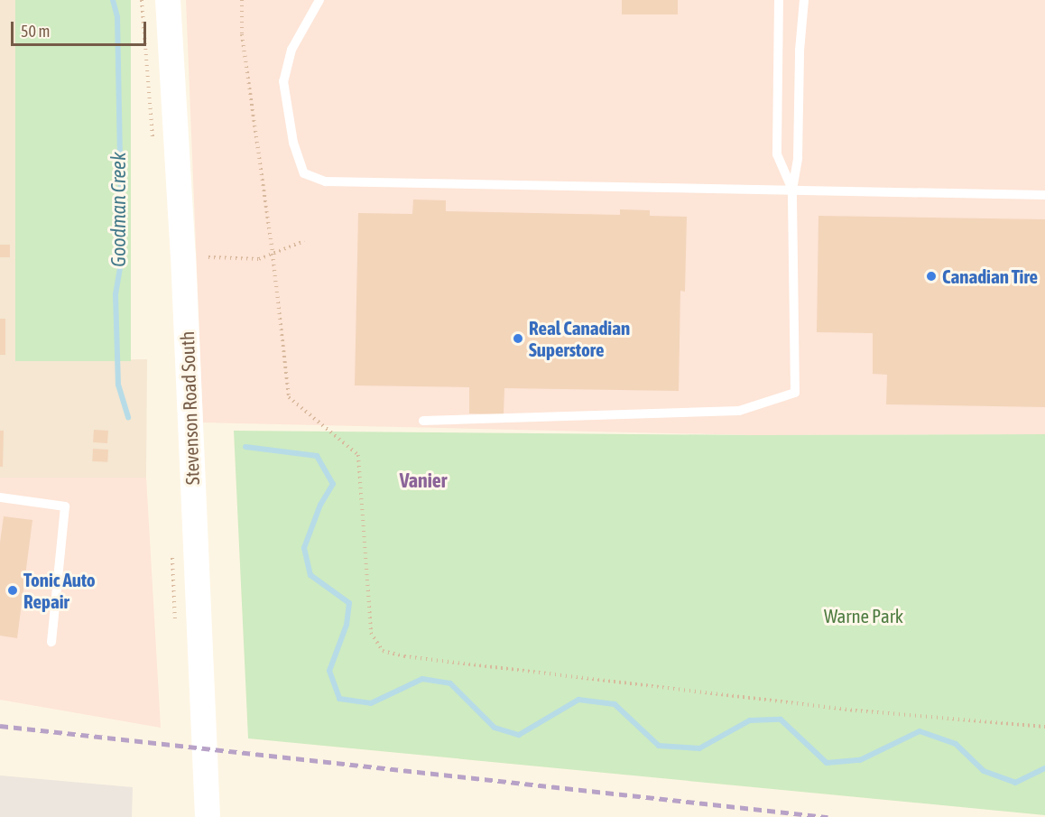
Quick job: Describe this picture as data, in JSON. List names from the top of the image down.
{
  "streets": {
    "main road": ["Stevenson Road South"]
  },
  "districts": ["Vanier"],
  "water": ["Goodman Creek"],
  "parks": ["Warne Park"],
  "places": ["Canadian Tire", "Real Canadian Superstore", "Tonic Auto Repair"],
  "scale_bar": "50 m"
}
